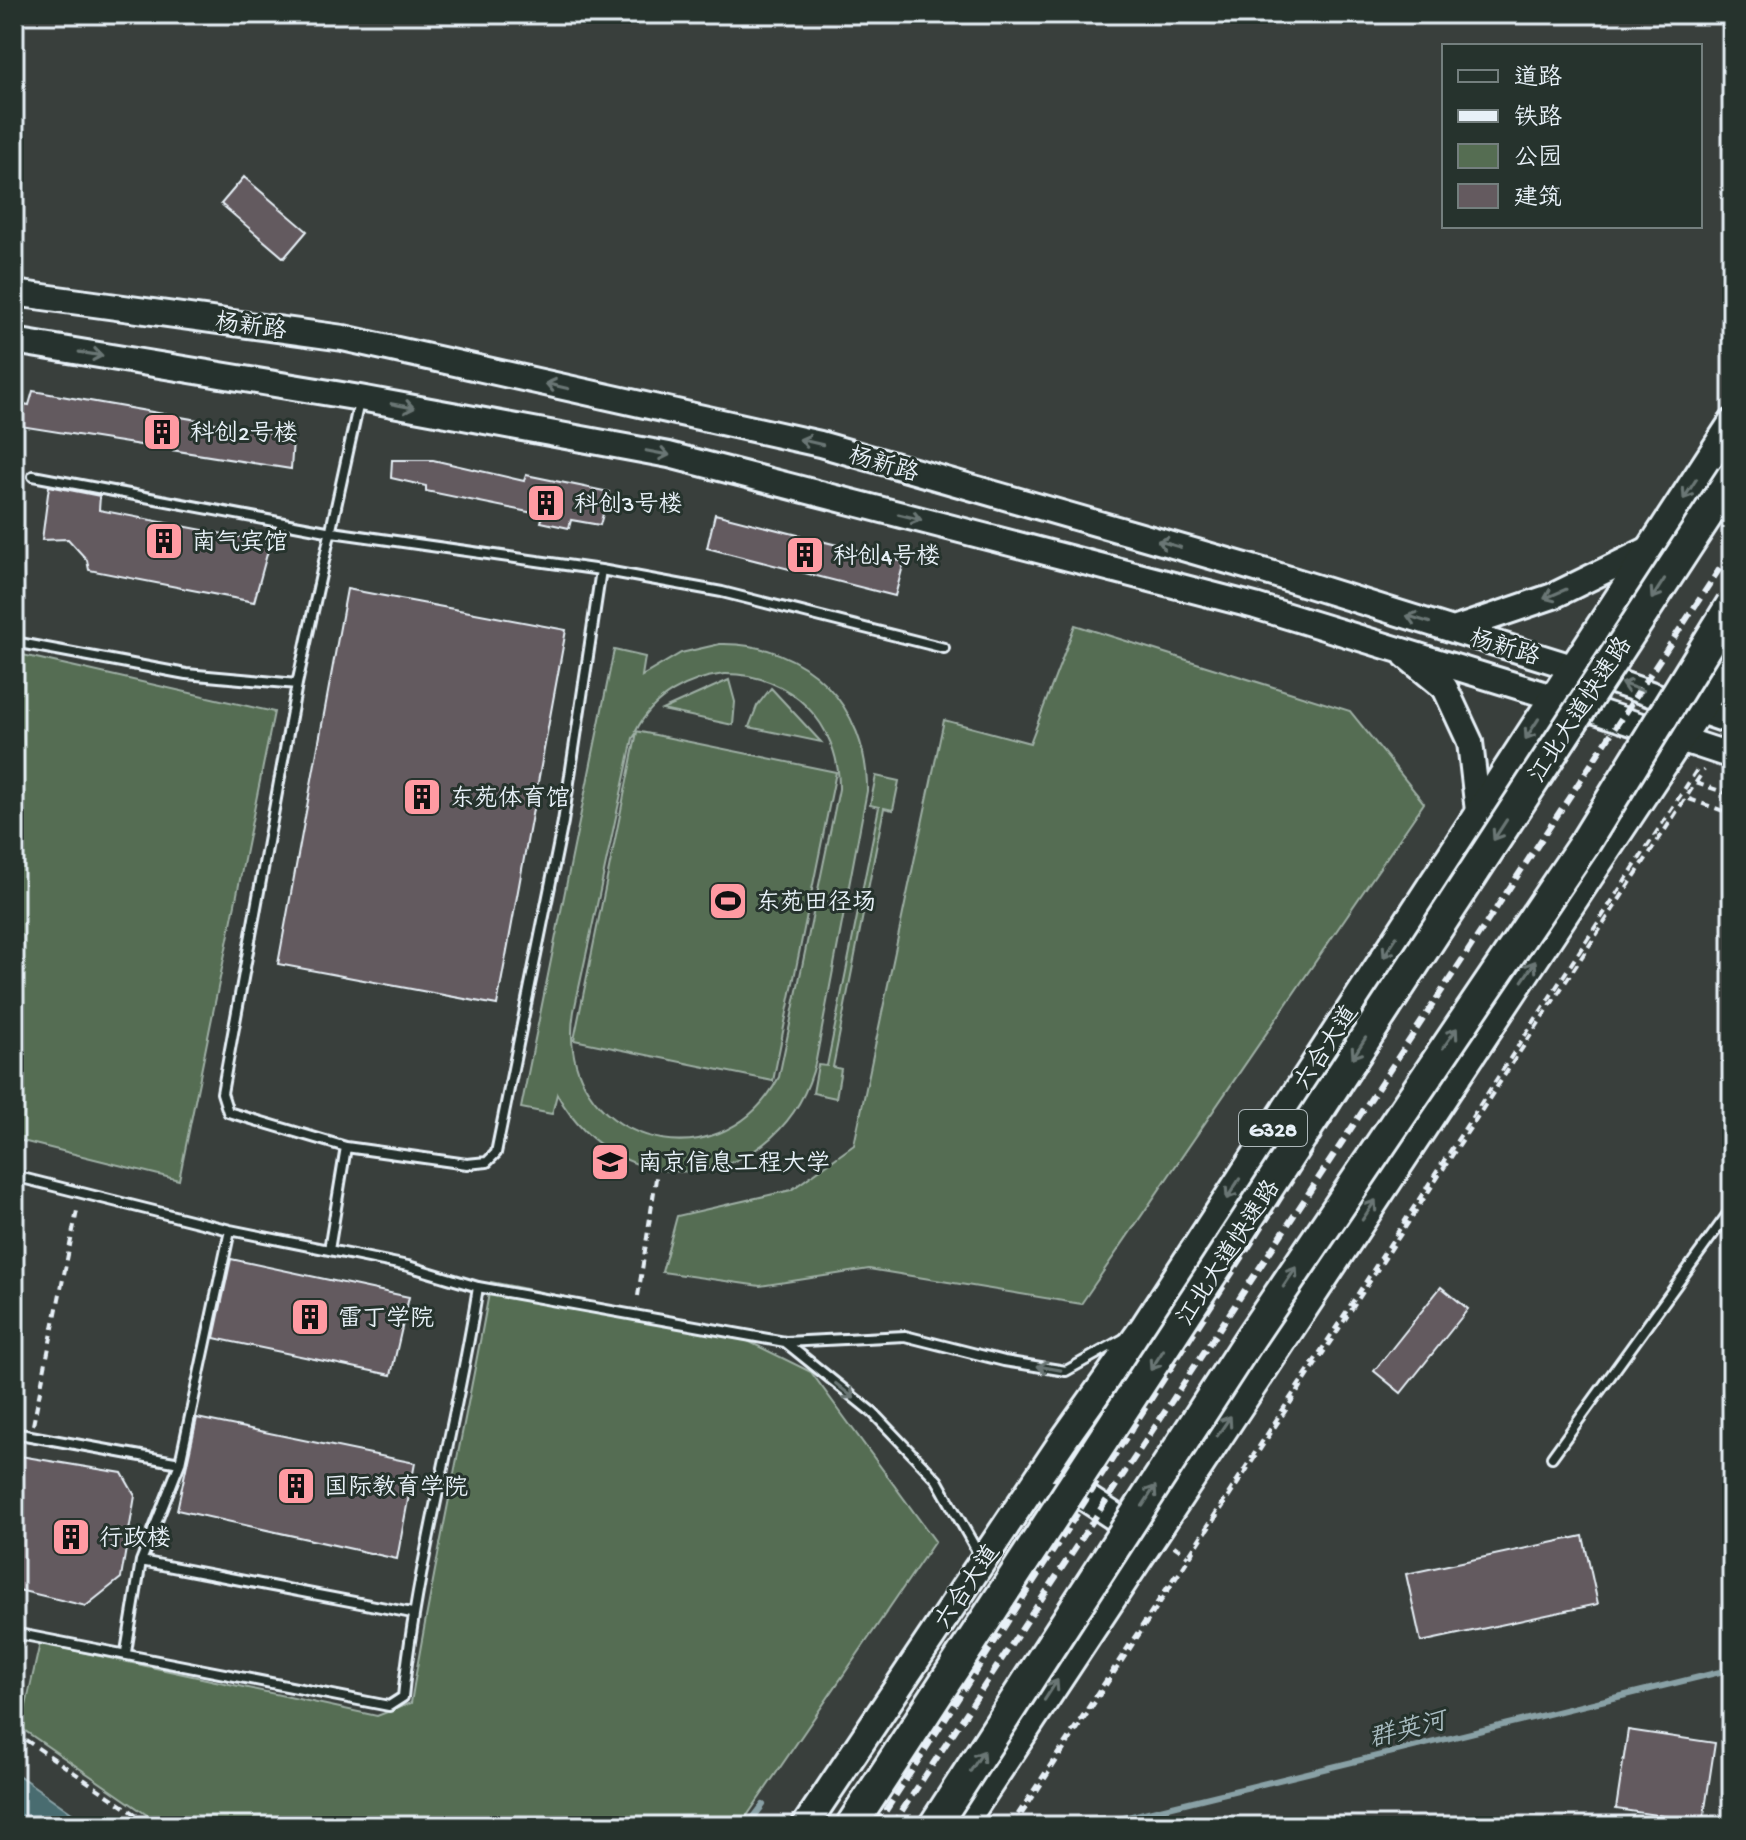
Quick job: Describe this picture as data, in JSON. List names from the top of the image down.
{
  "streets": {
    "highway": ["江北大道快速路", "G328"],
    "main road": ["杨新路", "六合大道"]
  },
  "crossings": [
    ["杨新路", "六合大道"]
  ],
  "water": ["群英河"],
  "places": {
    "building": [
      "科创2号楼",
      "科创3号楼",
      "南气宾馆",
      "科创4号楼",
      "东苑体育馆",
      "雷丁学院",
      "国际教育学院",
      "行政楼"
    ],
    "sports": ["东苑田径场"],
    "school or university": ["南京信息工程大学"]
  },
  "legend": [
    "道路",
    "铁路",
    "公园",
    "建筑"
  ]
}
